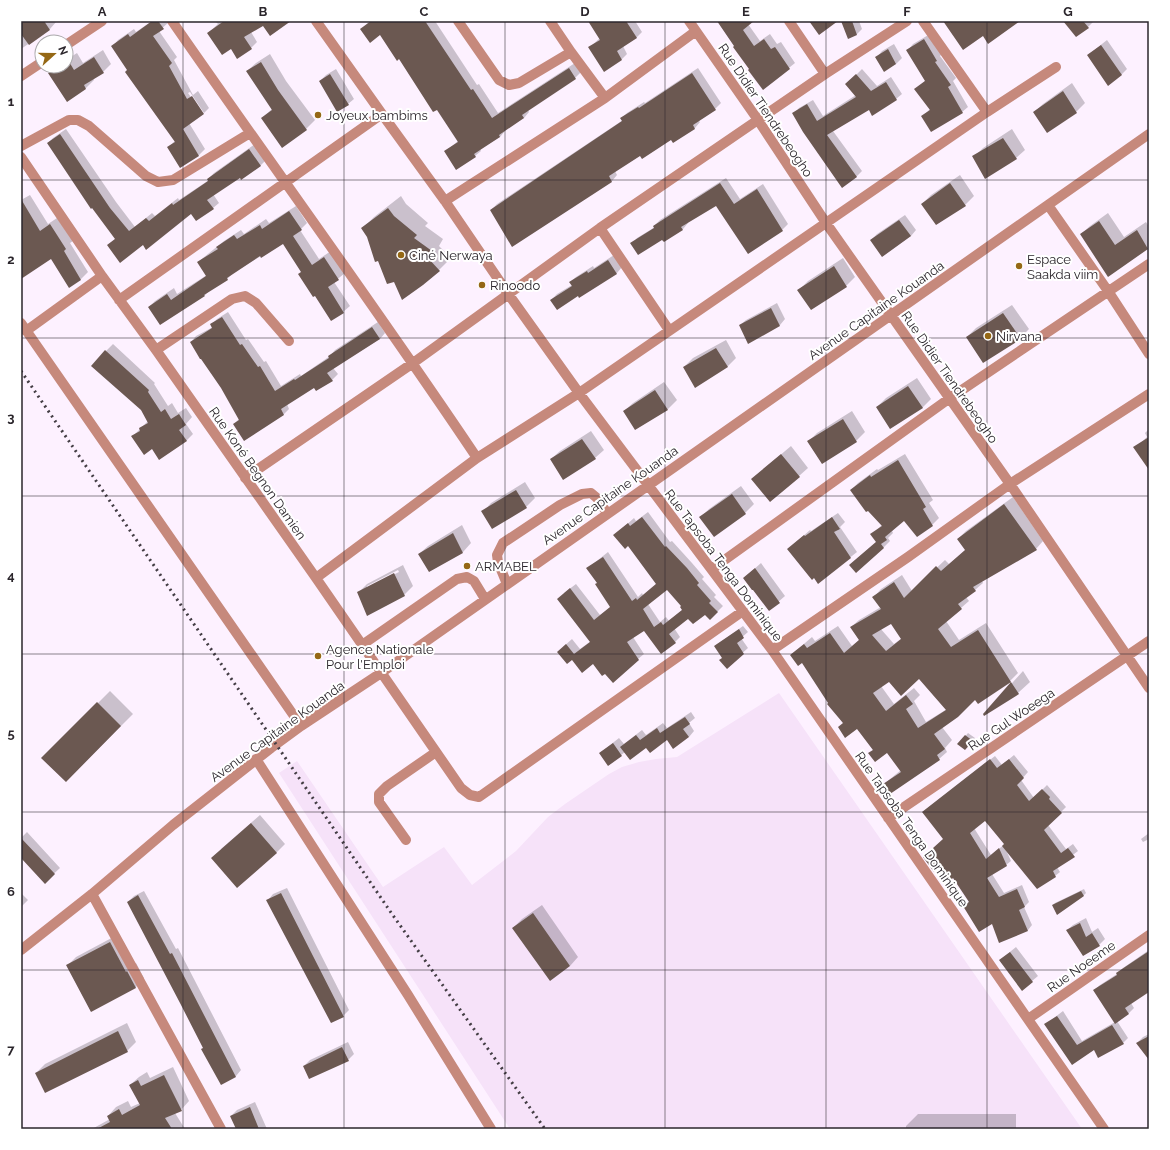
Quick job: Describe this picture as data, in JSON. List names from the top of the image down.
{
  "streets": {
    "street": [
      "Rue Didier Tiendrebeogho",
      "Avenue Capitaine Kouanda",
      "Rue Koné Begnon Damien",
      "Rue Tapsoba Tenga Dominique",
      "Rue Gul Woeega",
      "Rue Noeeme"
    ]
  },
  "crossings": [
    ["Rue Didier Tiendrebeogho", "Avenue Capitaine Kouanda"],
    ["Rue Didier Tiendrebeogho", "Rue Gul Woeega"],
    ["Avenue Capitaine Kouanda", "Rue Koné Begnon Damien"],
    ["Avenue Capitaine Kouanda", "Rue Tapsoba Tenga Dominique"],
    ["Rue Koné Begnon Damien", "Rue Tapsoba Tenga Dominique"],
    ["Rue Tapsoba Tenga Dominique", "Rue Gul Woeega"],
    ["Rue Tapsoba Tenga Dominique", "Rue Noeeme"]
  ],
  "places": [
    "Joyeux bambims",
    "Ciné Nerwaya",
    "Espace Saakda viim",
    "Rinoodo",
    "Nirvana",
    "ARMABEL",
    "Agence Nationale Pour l'Emploi"
  ],
  "north": "right",
  "grid": {
    "columns": [
      "A",
      "B",
      "C",
      "D",
      "E",
      "F",
      "G"
    ],
    "rows": [
      "1",
      "2",
      "3",
      "4",
      "5",
      "6",
      "7"
    ]
  }
}
